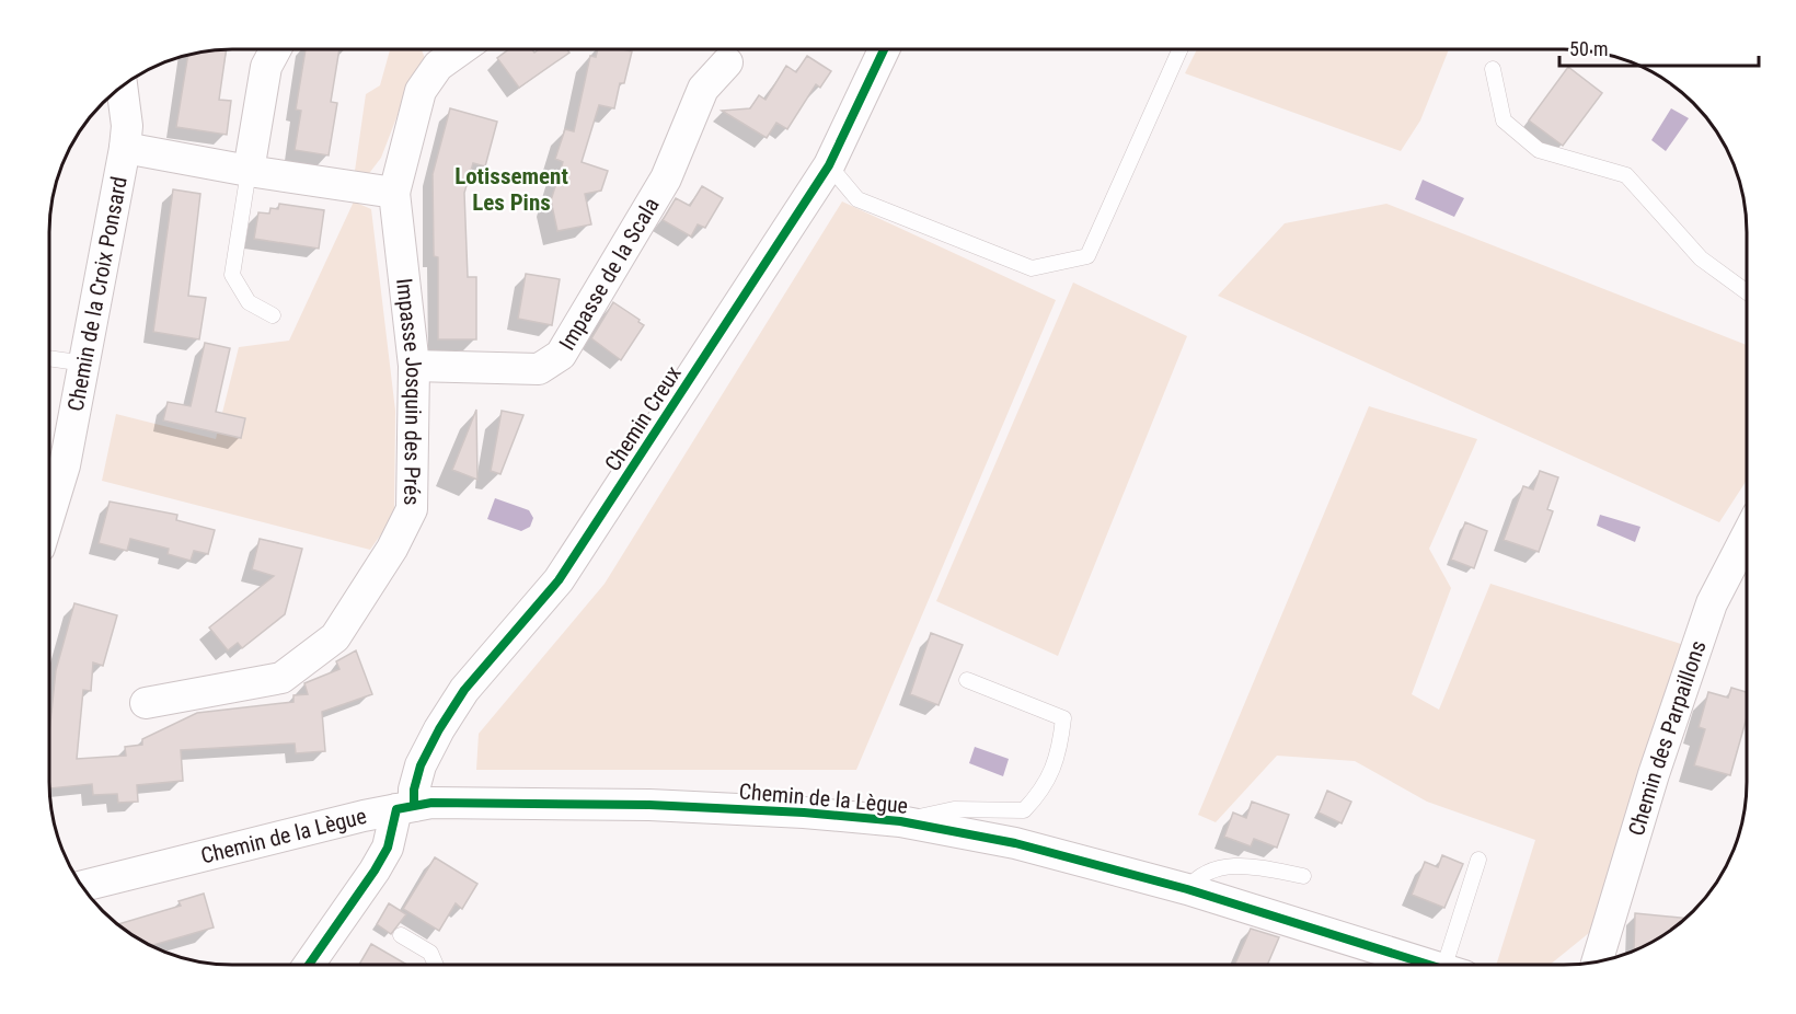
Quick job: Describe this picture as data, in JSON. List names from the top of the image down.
{
  "streets": {
    "street": [
      "Impasse de la Scala",
      "Chemin de la Croix Ponsard",
      "Impasse Josquin des Prés",
      "Chemin Creux",
      "Chemin des Parpaillons",
      "Chemin de la Lègue"
    ]
  },
  "crossings": [
    ["Impasse de la Scala", "Impasse Josquin des Prés"],
    ["Chemin Creux", "Chemin de la Lègue"]
  ],
  "districts": ["Lotissement Les Pins"],
  "scale_bar": "50 m"
}
